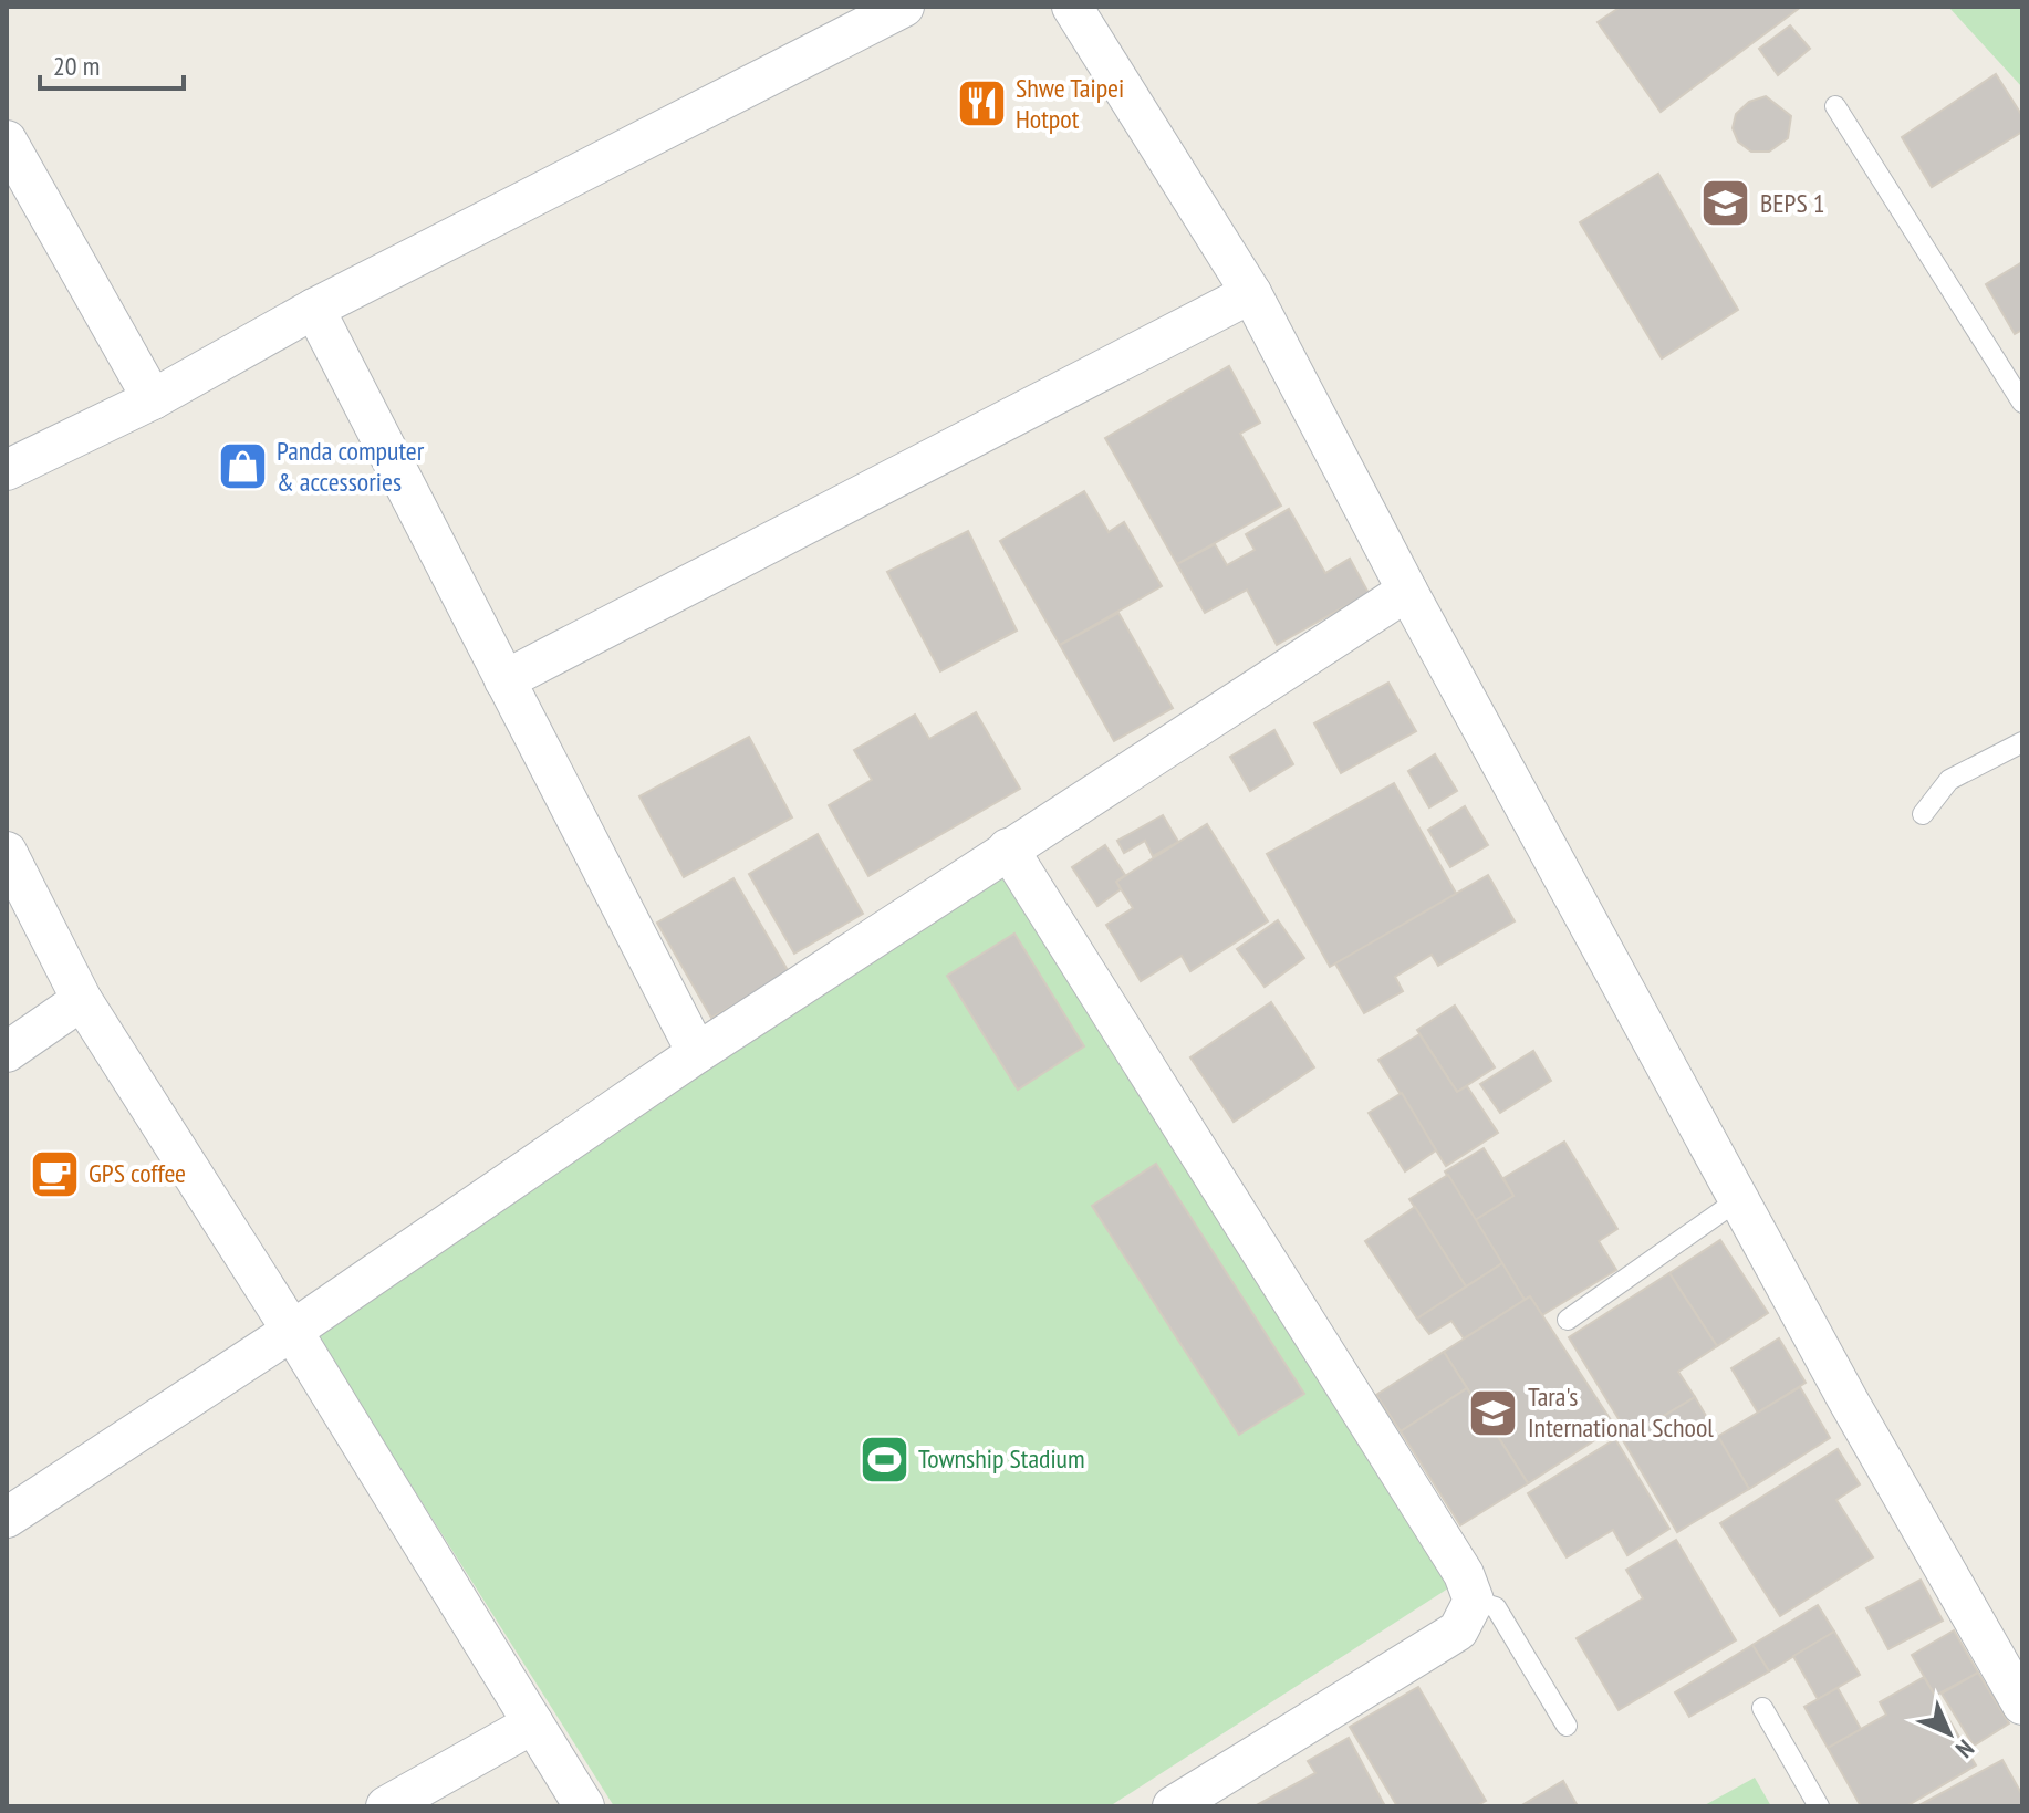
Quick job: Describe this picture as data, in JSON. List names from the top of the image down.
{
  "places": {
    "restaurant": ["Shwe Taipei Hotpot"],
    "school or university": ["BEPS 1", "Tara's International School"],
    "shop": ["Panda computer & accessories"],
    "cafe": ["GPS coffee"],
    "sports": ["Township Stadium"]
  },
  "scale_bar": "20 m",
  "north": "bottom right"
}
